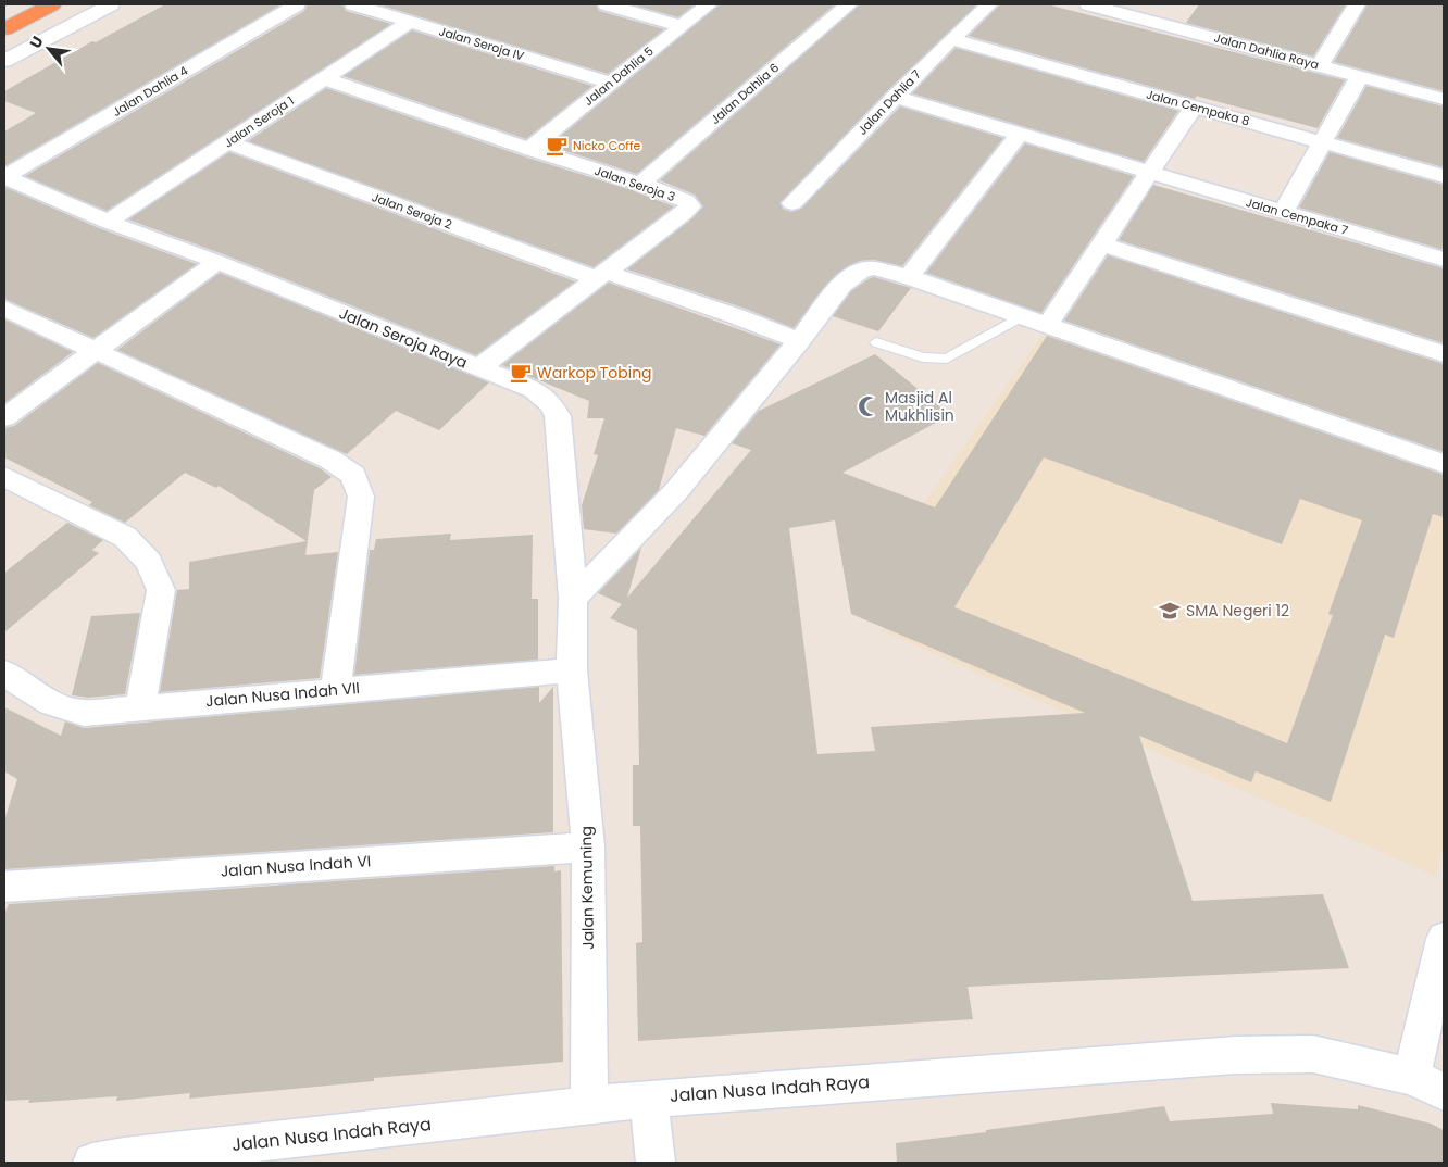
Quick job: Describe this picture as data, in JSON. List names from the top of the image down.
{
  "streets": {
    "street": [
      "Jalan Seroja IV",
      "Jalan Dahlia Raya",
      "Jalan Dahlia 5",
      "Jalan Dahlia 4",
      "Jalan Dahlia 6",
      "Jalan Dahlia 7",
      "Jalan Cempaka 8",
      "Jalan Seroja 1",
      "Jalan Seroja 3",
      "Jalan Seroja 2",
      "Jalan Cempaka 7",
      "Jalan Seroja Raya",
      "Jalan Nusa Indah VII",
      "Jalan Nusa Indah VI",
      "Jalan Kemuning",
      "Jalan Nusa Indah Raya"
    ]
  },
  "crossings": [
    ["Jalan Seroja IV", "Jalan Dahlia 5"],
    ["Jalan Seroja IV", "Jalan Seroja 1"],
    ["Jalan Dahlia 5", "Jalan Seroja 3"],
    ["Jalan Dahlia 4", "Jalan Seroja Raya"],
    ["Jalan Dahlia 6", "Jalan Seroja 3"],
    ["Jalan Dahlia 7", "Jalan Cempaka 8"],
    ["Jalan Dahlia 7", "Jalan Cempaka 7"],
    ["Jalan Seroja 1", "Jalan Seroja 3"],
    ["Jalan Seroja 1", "Jalan Seroja 2"],
    ["Jalan Seroja 1", "Jalan Seroja Raya"],
    ["Jalan Seroja 3", "Jalan Seroja 2"],
    ["Jalan Seroja 3", "Jalan Seroja Raya"],
    ["Jalan Seroja Raya", "Jalan Nusa Indah VII"],
    ["Jalan Seroja Raya", "Jalan Kemuning"],
    ["Jalan Nusa Indah VII", "Jalan Kemuning"],
    ["Jalan Nusa Indah VI", "Jalan Kemuning"],
    ["Jalan Kemuning", "Jalan Nusa Indah Raya"]
  ],
  "places": {
    "cafe": ["Nicko Coffe", "Warkop Tobing"],
    "mosque": ["Masjid Al Mukhlisin"],
    "school or university": ["SMA Negeri 12"]
  },
  "north": "top left"
}
